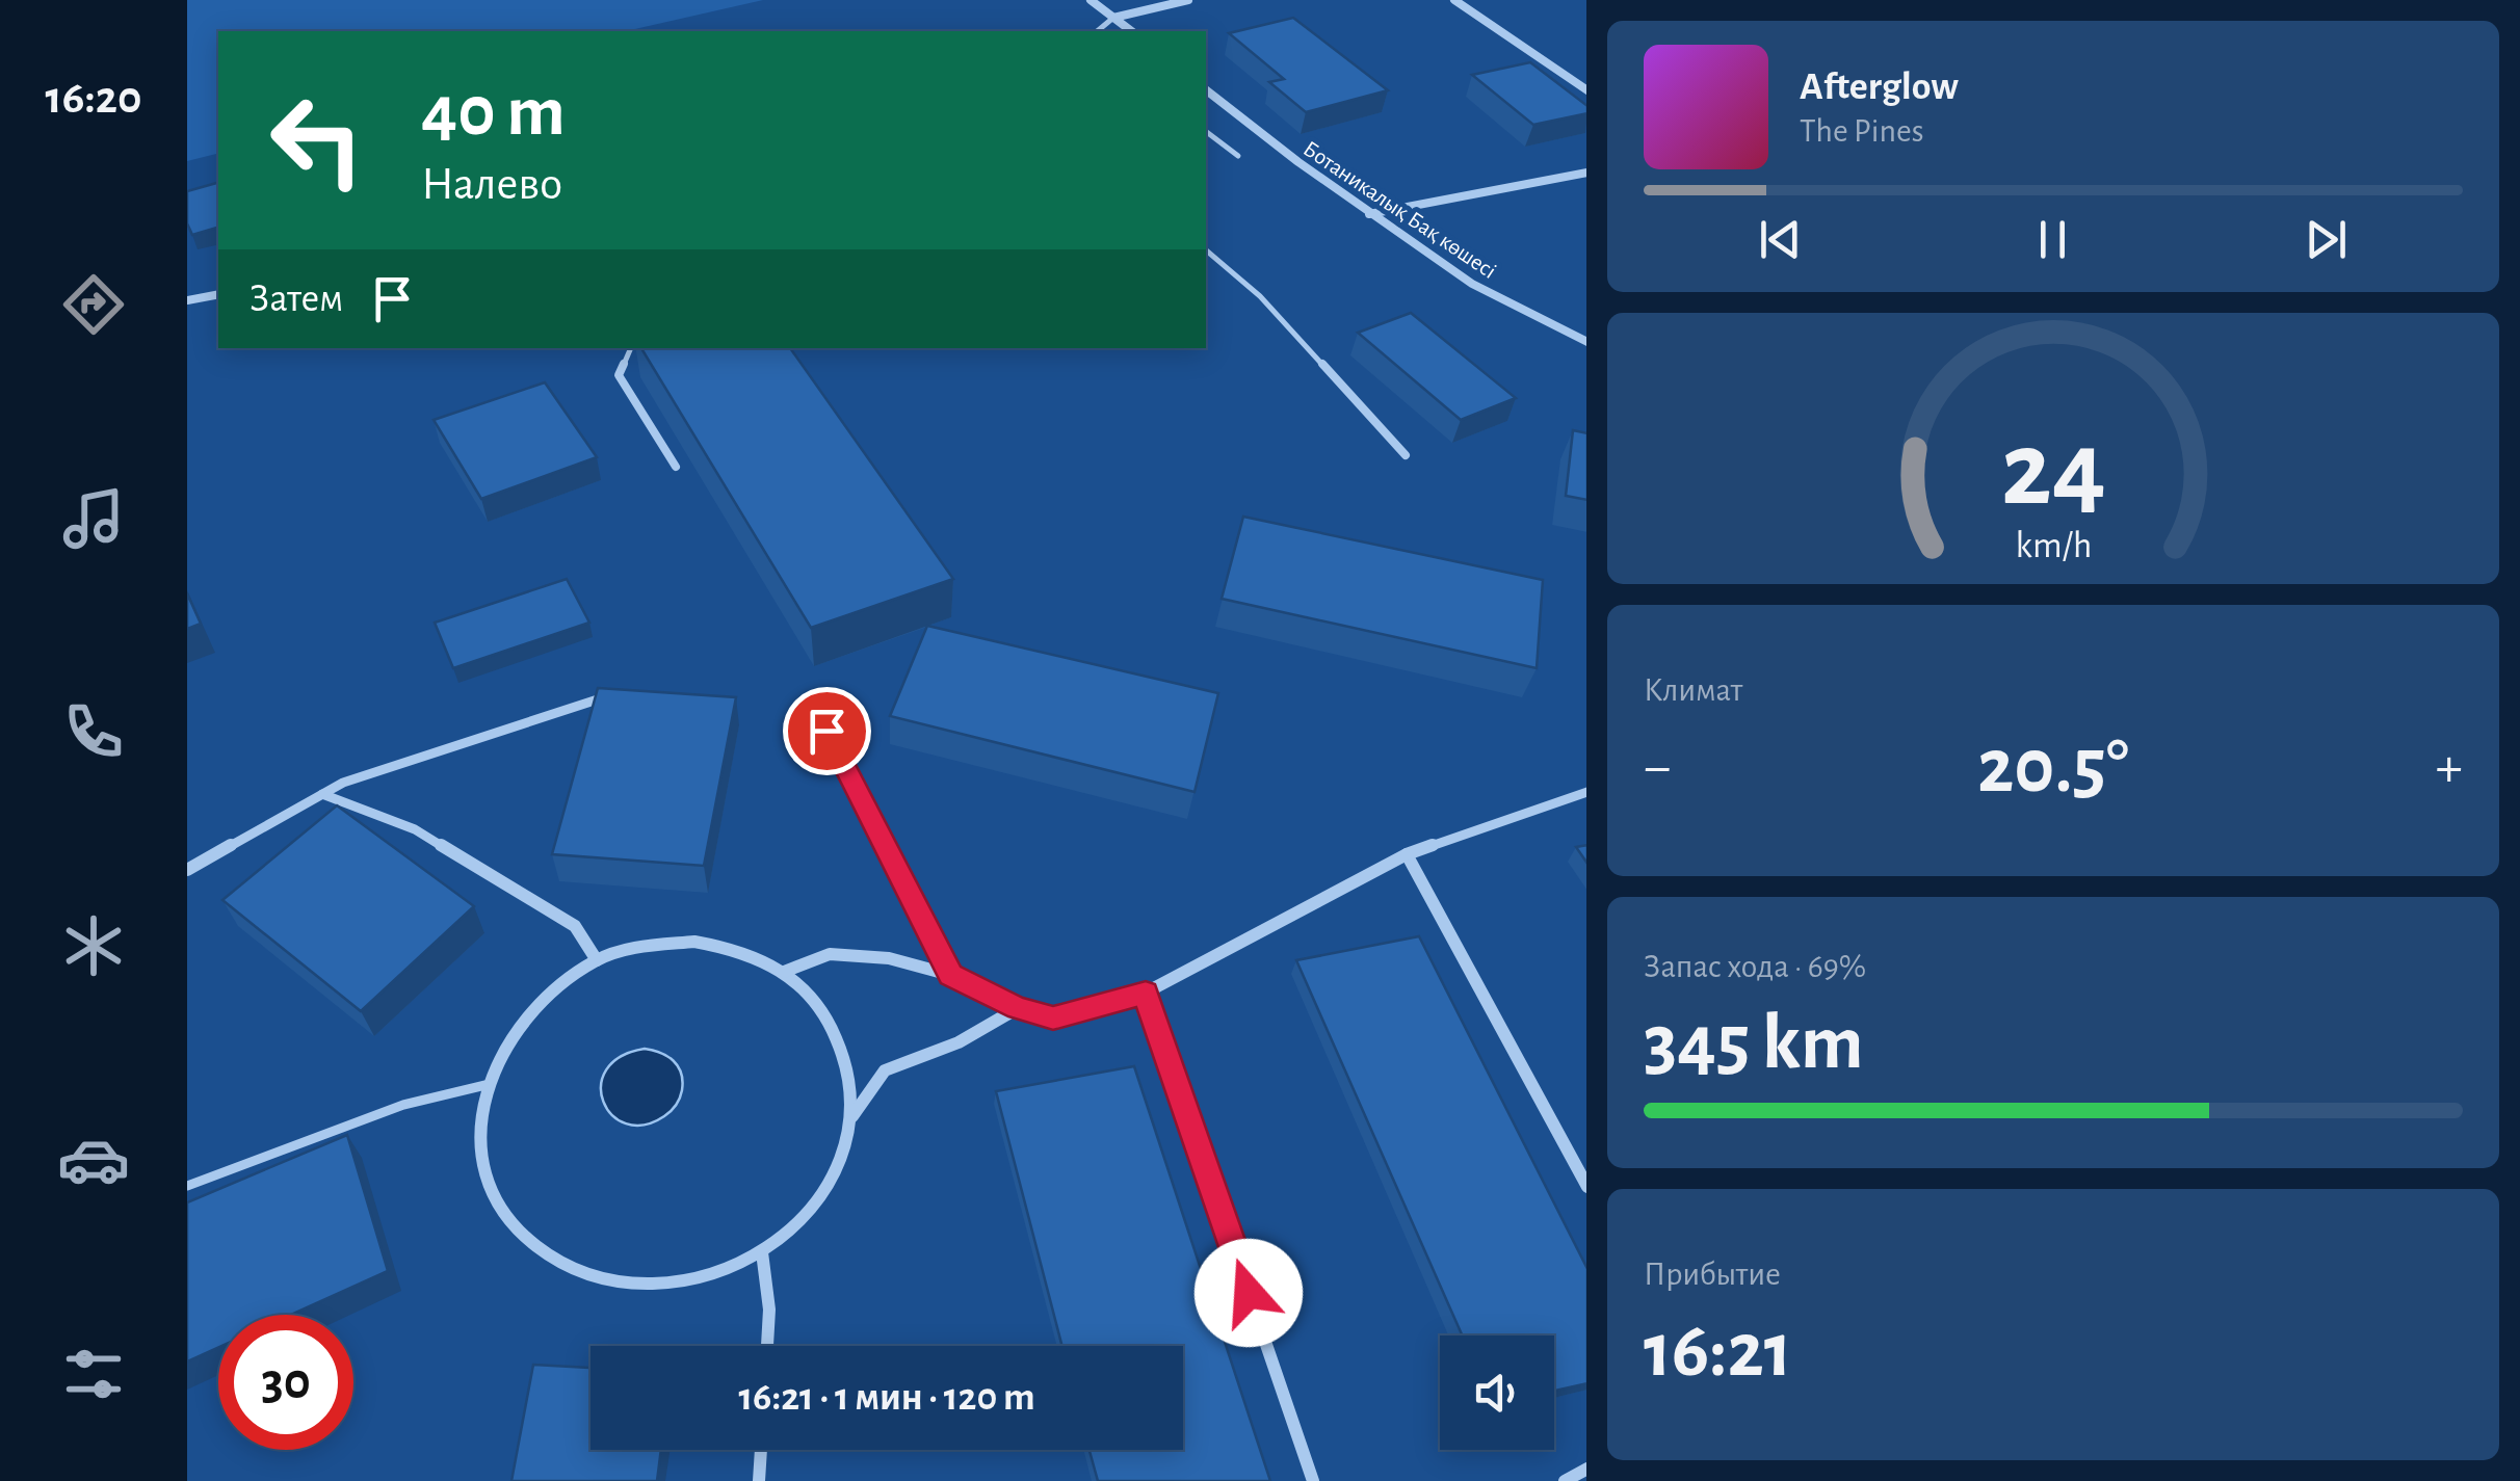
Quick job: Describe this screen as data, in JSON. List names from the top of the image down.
{
  "streets": {
    "street": ["Ботаникалық Бақ көшесі"]
  },
  "page": {
    "tabs": "16:20",
    "turn": ["40 m", "Налево"],
    "song": ["Afterglow", "The Pines"],
    "then": "Затем",
    "tile": [
      "Климат",
      ["Запас хода · 69%", "345 km"],
      ["Прибытие", "16:21"]
    ],
    "heat": ["−", "20.5°", "+"],
    "limit": "30",
    "trip": "16:21 · 1 мин · 120 m",
    "gauge": ["24", "km/h"]
  }
}
